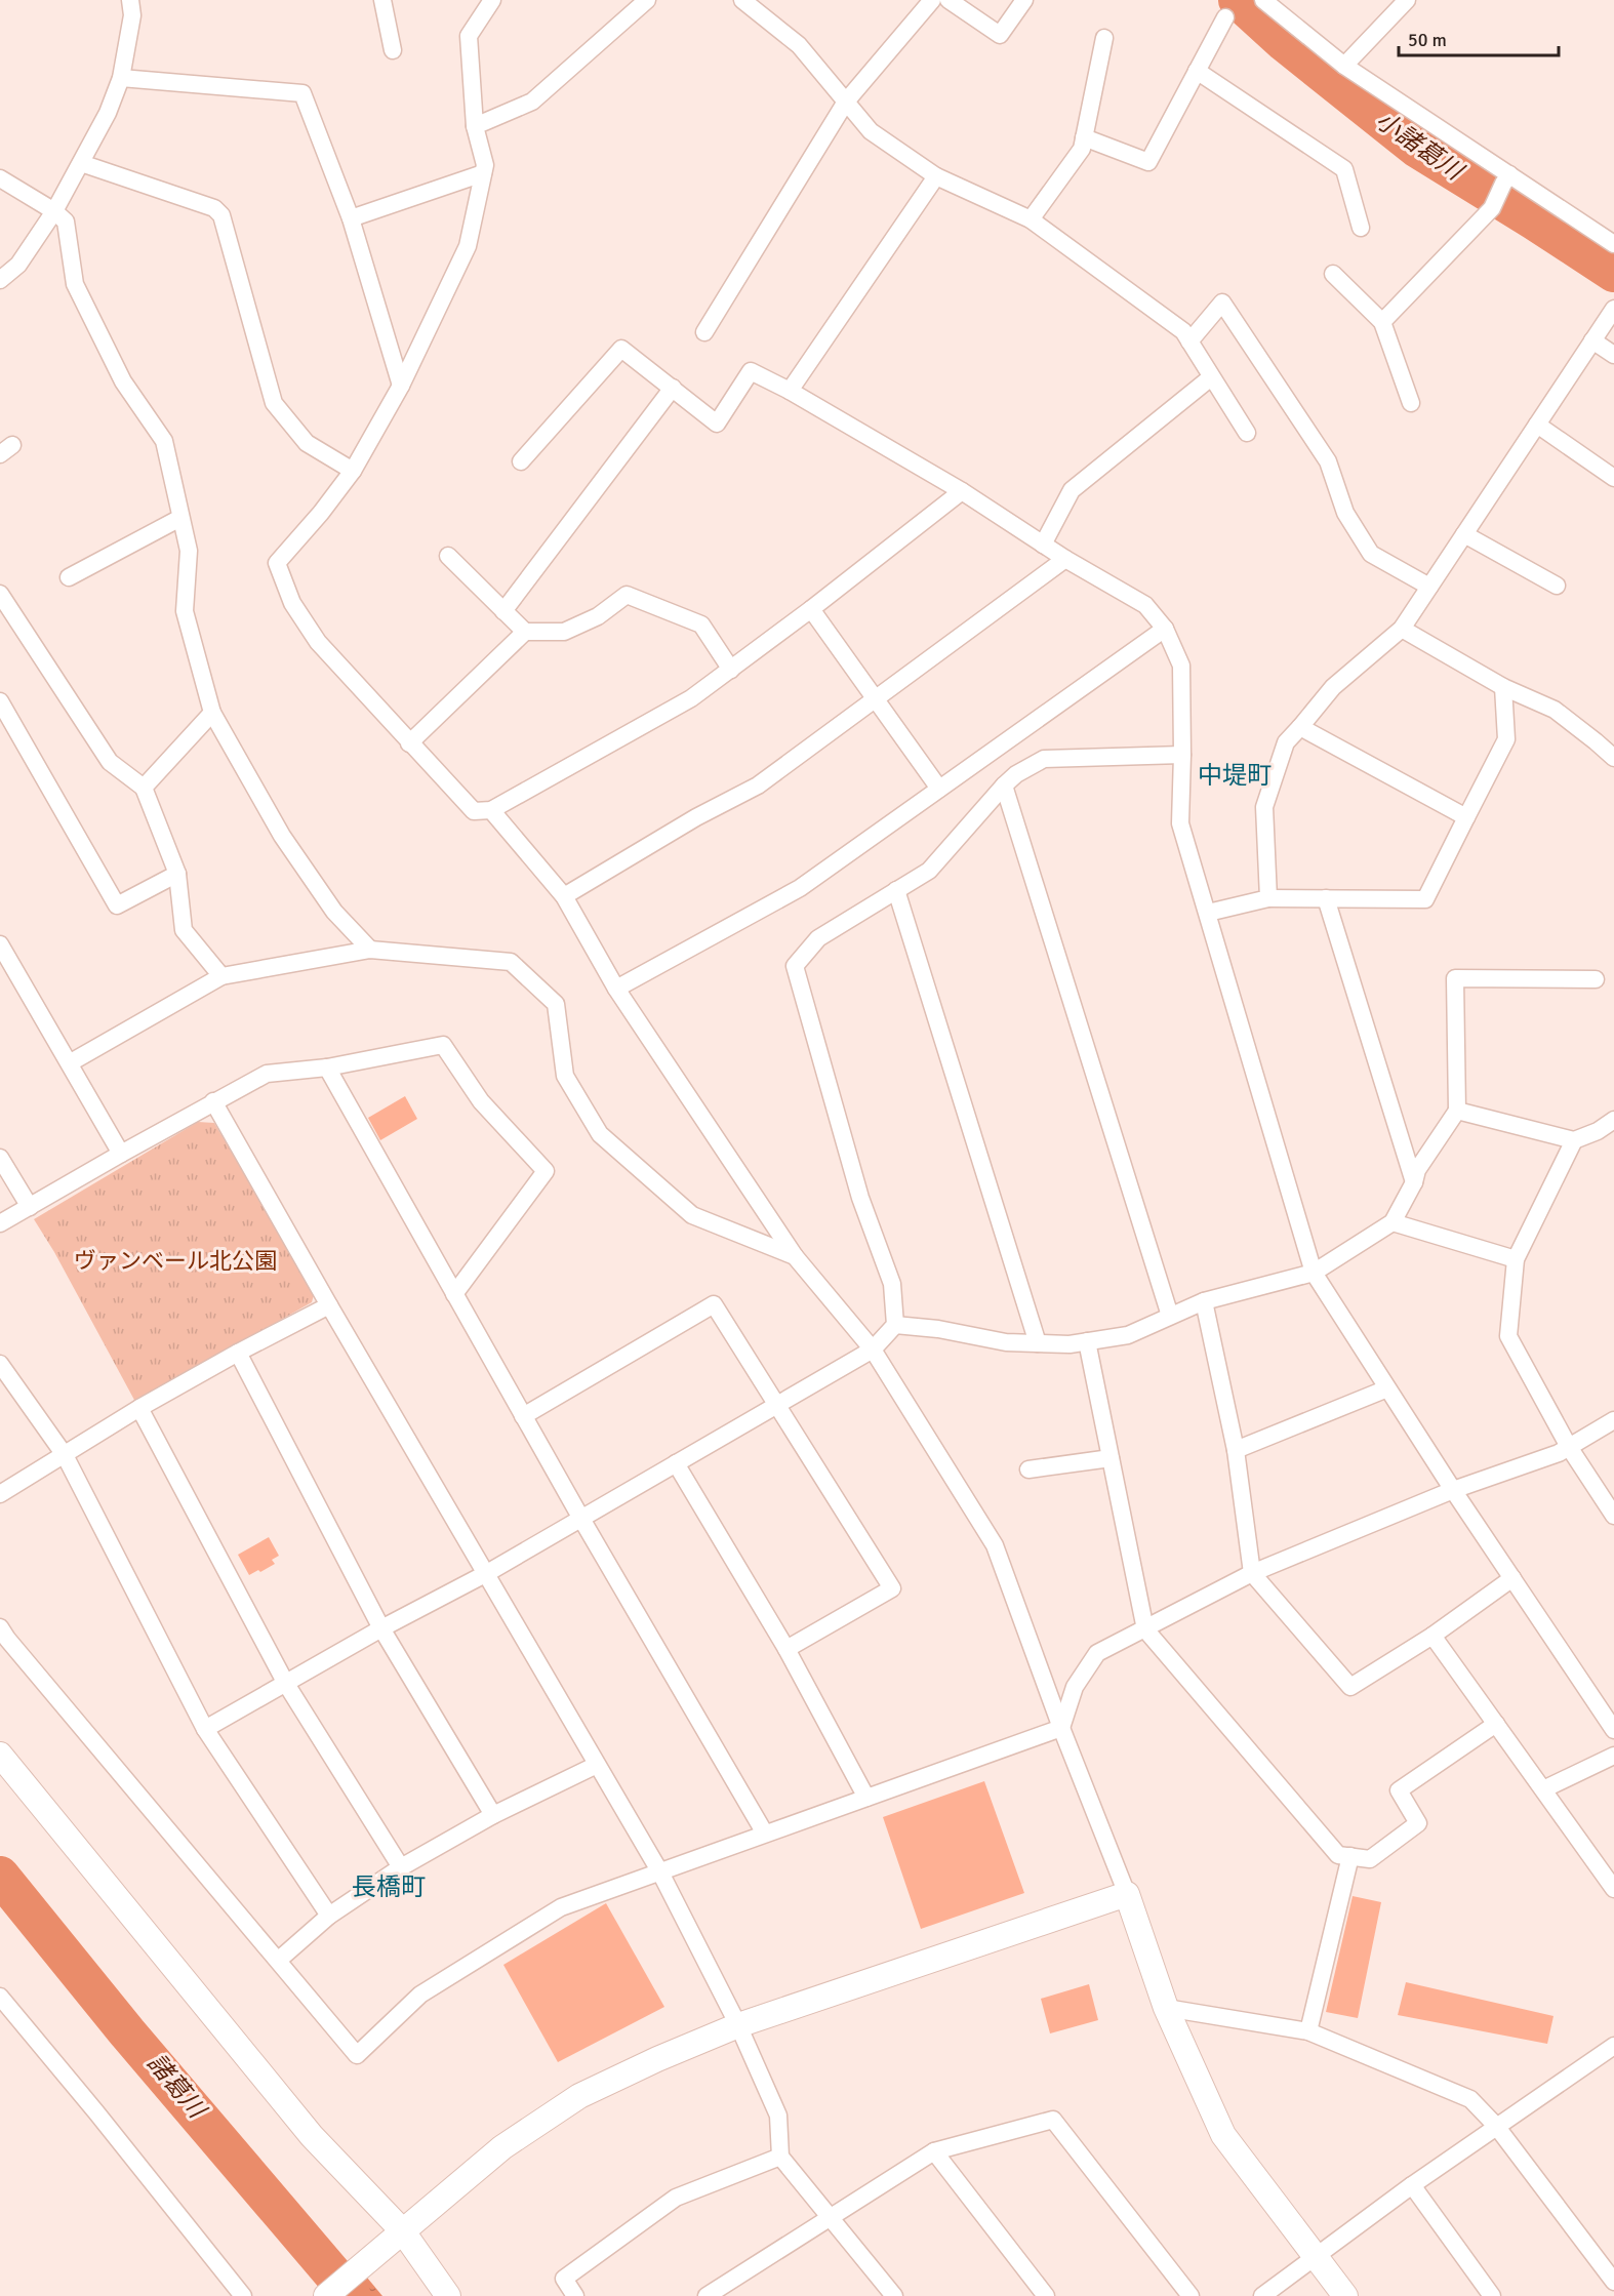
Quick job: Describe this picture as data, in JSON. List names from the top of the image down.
{
  "districts": ["中堤町", "長橋町"],
  "water": ["小諸葛川", "諸葛川"],
  "parks": ["ヴァンベール北公園"],
  "scale_bar": "50 m"
}
